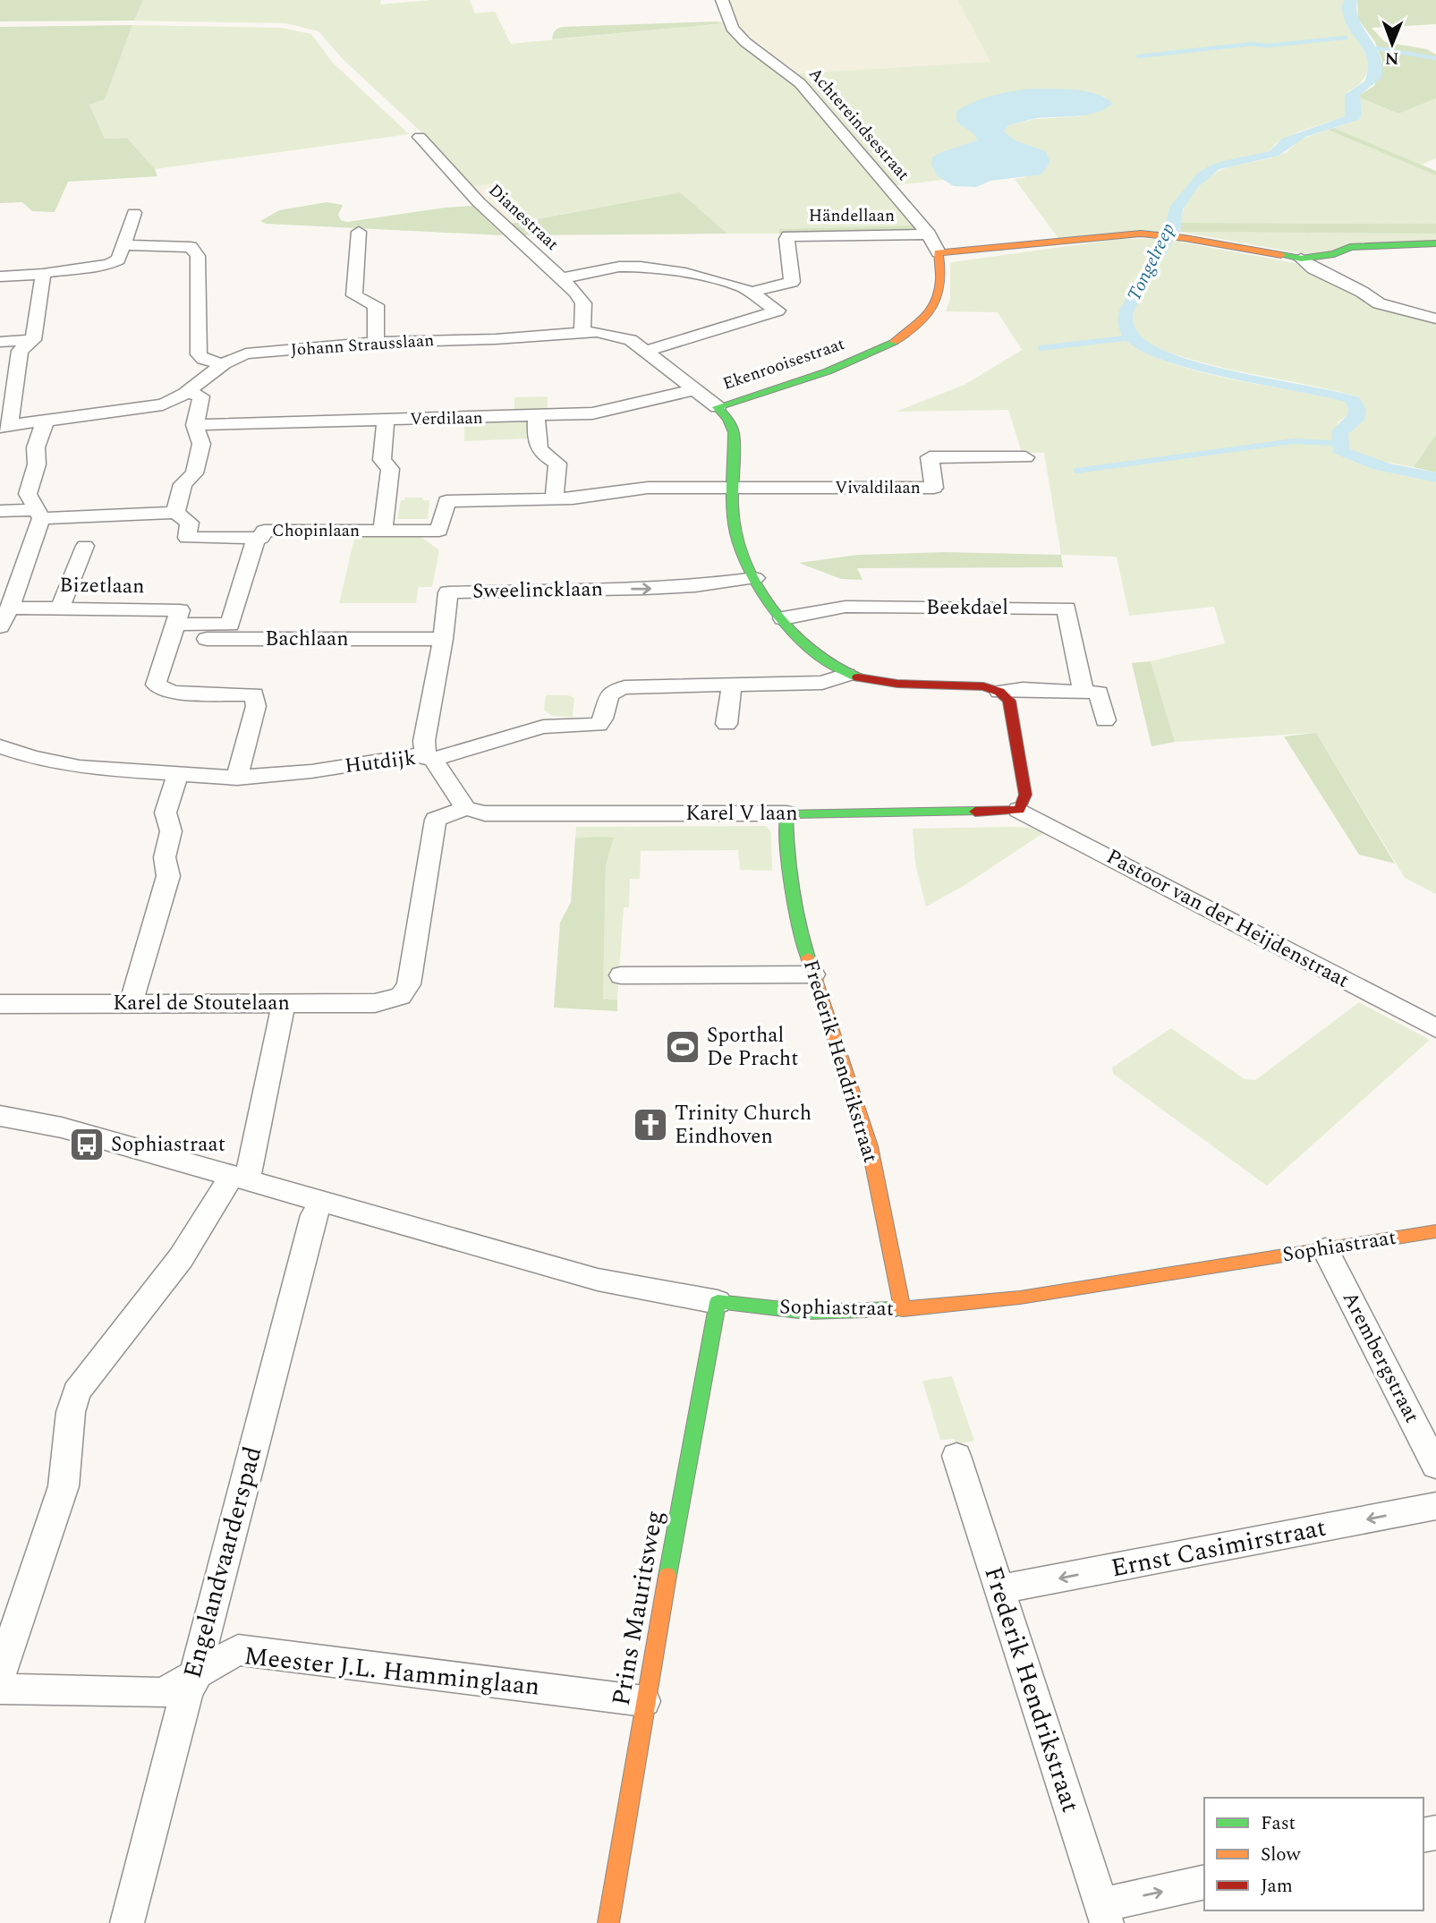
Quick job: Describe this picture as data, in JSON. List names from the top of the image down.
{
  "streets": {
    "street": [
      "Achtereindsestraat",
      "Händellaan",
      "Dianestraat",
      "Johann Strausslaan",
      "Ekenrooisestraat",
      "Verdilaan",
      "Vivaldilaan",
      "Chopinlaan",
      "Bizetlaan",
      "Sweelincklaan",
      "Beekdael",
      "Bachlaan",
      "Hutdijk",
      "Karel V laan",
      "Pastoor van der Heijdenstraat",
      "Karel de Stoutelaan",
      "Frederik Hendrikstraat",
      "Sophiastraat",
      "Arembergstraat",
      "Ernst Casimirstraat",
      "Engelandvaarderspad",
      "Prins Mauritsweg",
      "Meester J.L. Hamminglaan"
    ]
  },
  "crossings": [
    ["Achtereindsestraat", "Händellaan"],
    ["Achtereindsestraat", "Ekenrooisestraat"],
    ["Dianestraat", "Johann Strausslaan"],
    ["Johann Strausslaan", "Ekenrooisestraat"],
    ["Johann Strausslaan", "Verdilaan"],
    ["Ekenrooisestraat", "Vivaldilaan"],
    ["Ekenrooisestraat", "Chopinlaan"],
    ["Ekenrooisestraat", "Sweelincklaan"],
    ["Ekenrooisestraat", "Beekdael"],
    ["Ekenrooisestraat", "Hutdijk"],
    ["Vivaldilaan", "Chopinlaan"],
    ["Bizetlaan", "Bachlaan"],
    ["Sweelincklaan", "Bachlaan"],
    ["Sweelincklaan", "Hutdijk"],
    ["Karel V laan", "Pastoor van der Heijdenstraat"],
    ["Karel V laan", "Frederik Hendrikstraat"],
    ["Frederik Hendrikstraat", "Sophiastraat"],
    ["Frederik Hendrikstraat", "Ernst Casimirstraat"],
    ["Sophiastraat", "Arembergstraat"],
    ["Sophiastraat", "Engelandvaarderspad"],
    ["Sophiastraat", "Prins Mauritsweg"],
    ["Engelandvaarderspad", "Meester J.L. Hamminglaan"],
    ["Prins Mauritsweg", "Meester J.L. Hamminglaan"]
  ],
  "one_way": ["Sweelincklaan", "Ernst Casimirstraat"],
  "water": ["Tongelreep"],
  "places": {
    "sports": ["Sporthal De Pracht"],
    "church": ["Trinity Church Eindhoven"],
    "bus stop": ["Sophiastraat"]
  },
  "legend": ["Fast", "Slow", "Jam"],
  "north": "bottom"
}
